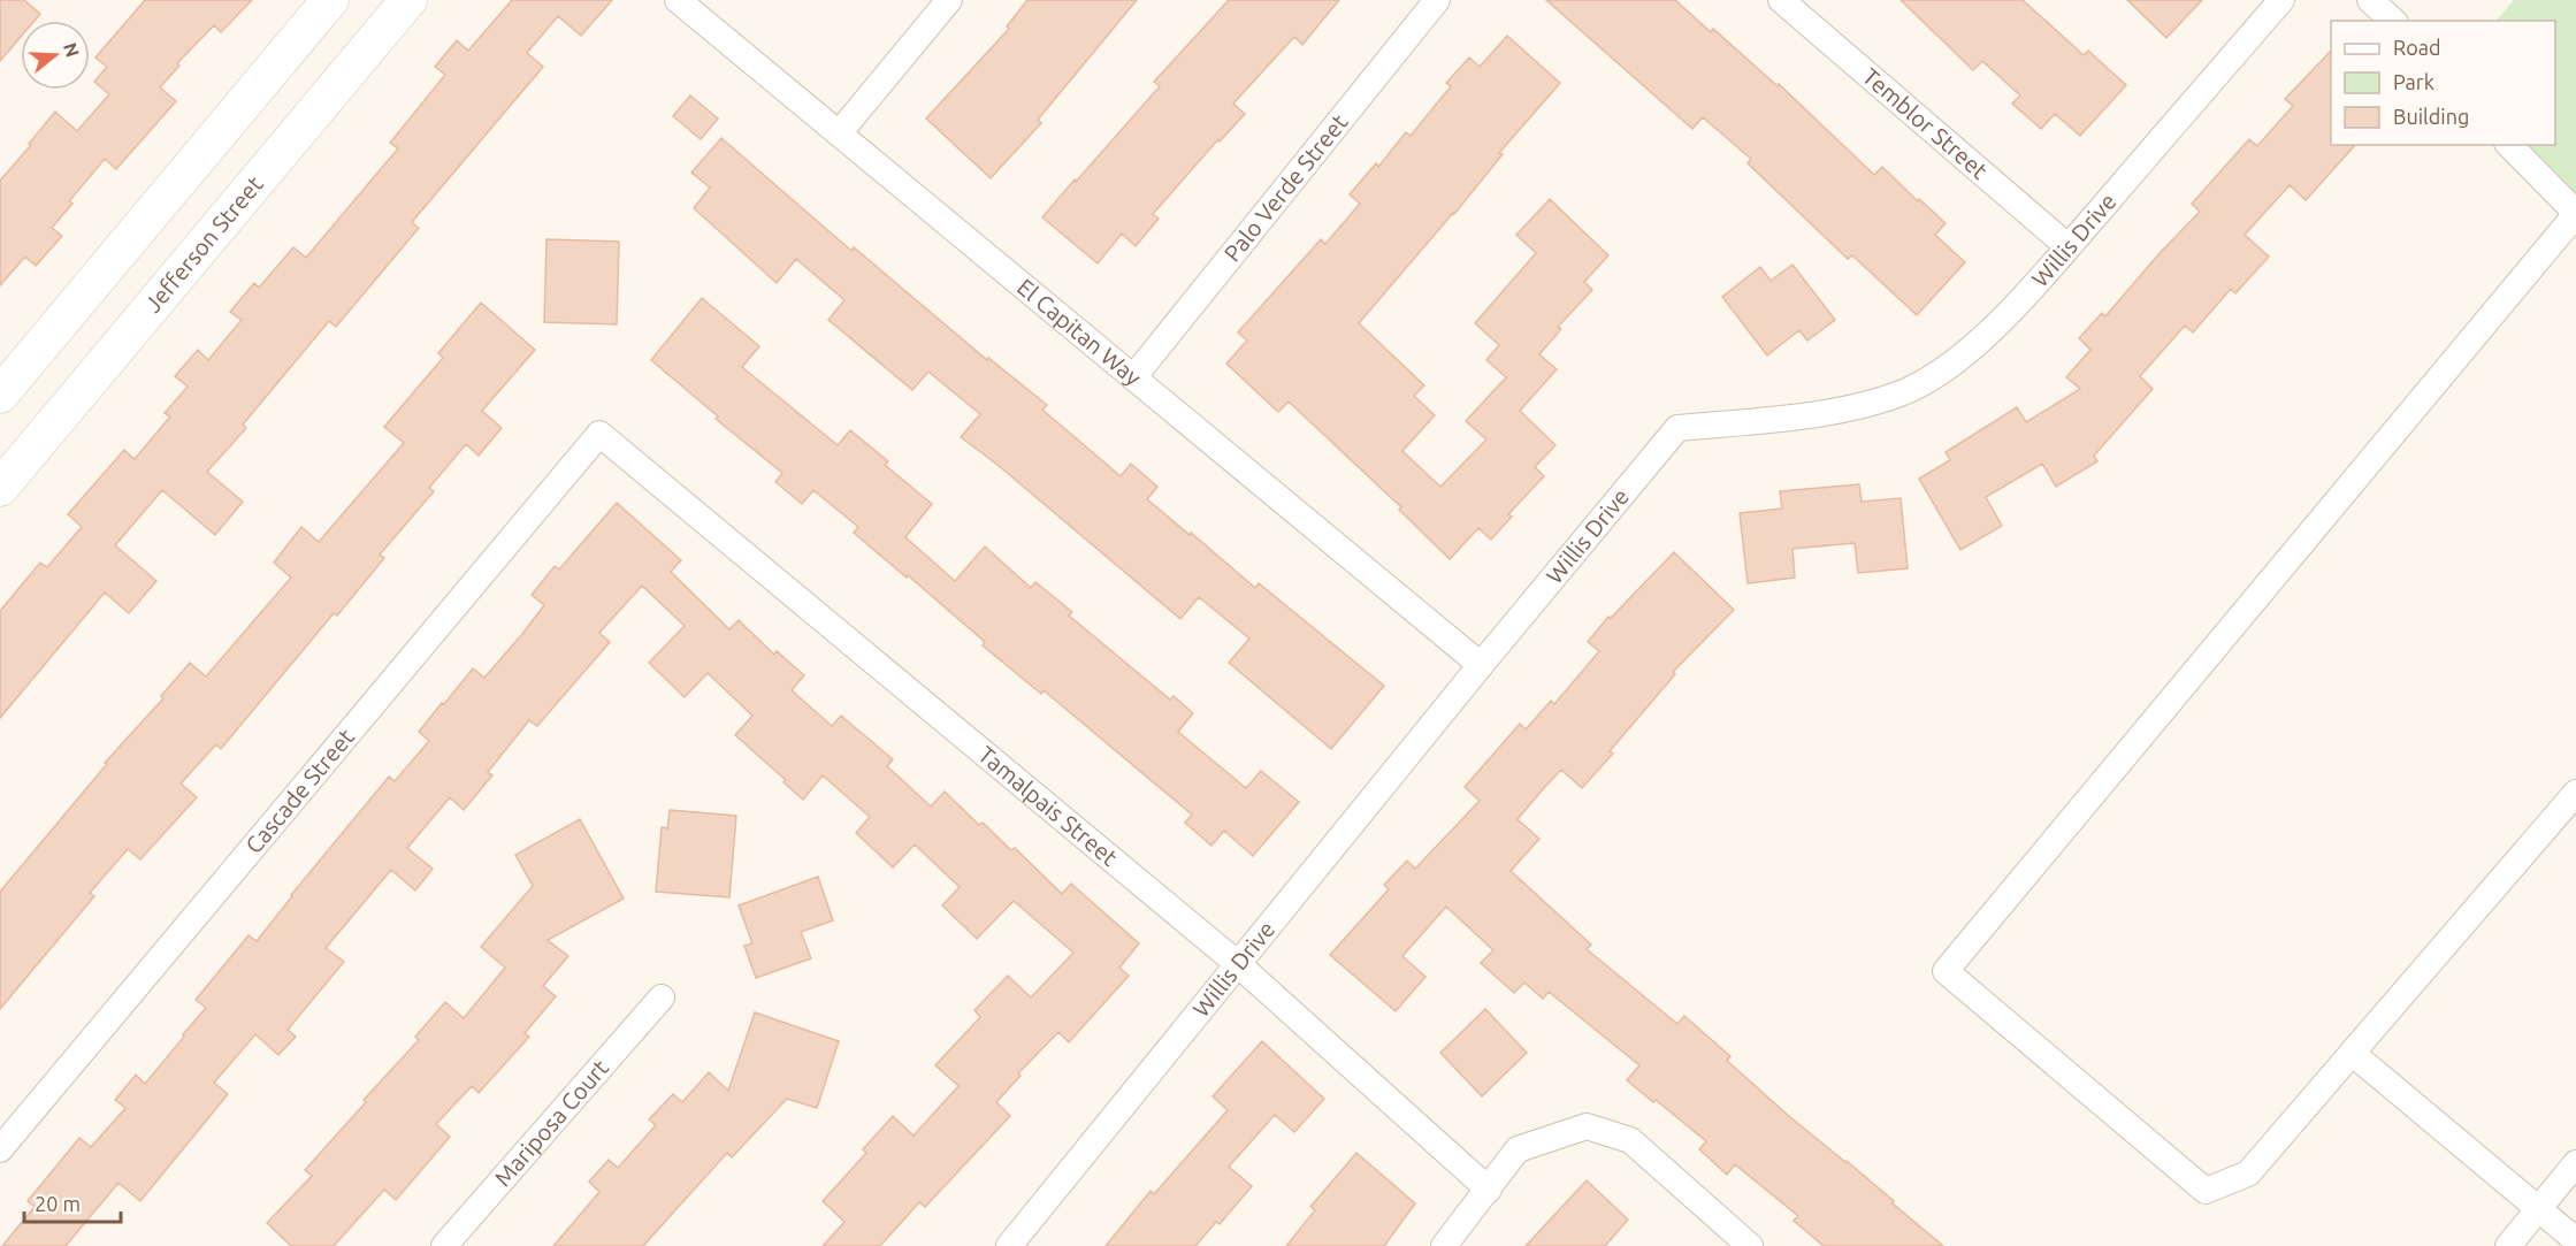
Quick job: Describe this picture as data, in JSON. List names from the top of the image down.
{
  "streets": {
    "main road": ["Jefferson Street"],
    "street": [
      "Temblor Street",
      "Palo Verde Street",
      "Willis Drive",
      "El Capitan Way",
      "Cascade Street",
      "Tamalpais Street",
      "Mariposa Court"
    ]
  },
  "crossings": [
    ["Temblor Street", "Willis Drive"],
    ["Palo Verde Street", "El Capitan Way"],
    ["Willis Drive", "El Capitan Way"],
    ["Willis Drive", "Tamalpais Street"],
    ["Cascade Street", "Tamalpais Street"]
  ],
  "legend": ["Road", "Park", "Building"],
  "scale_bar": "20 m",
  "north": "right"
}
